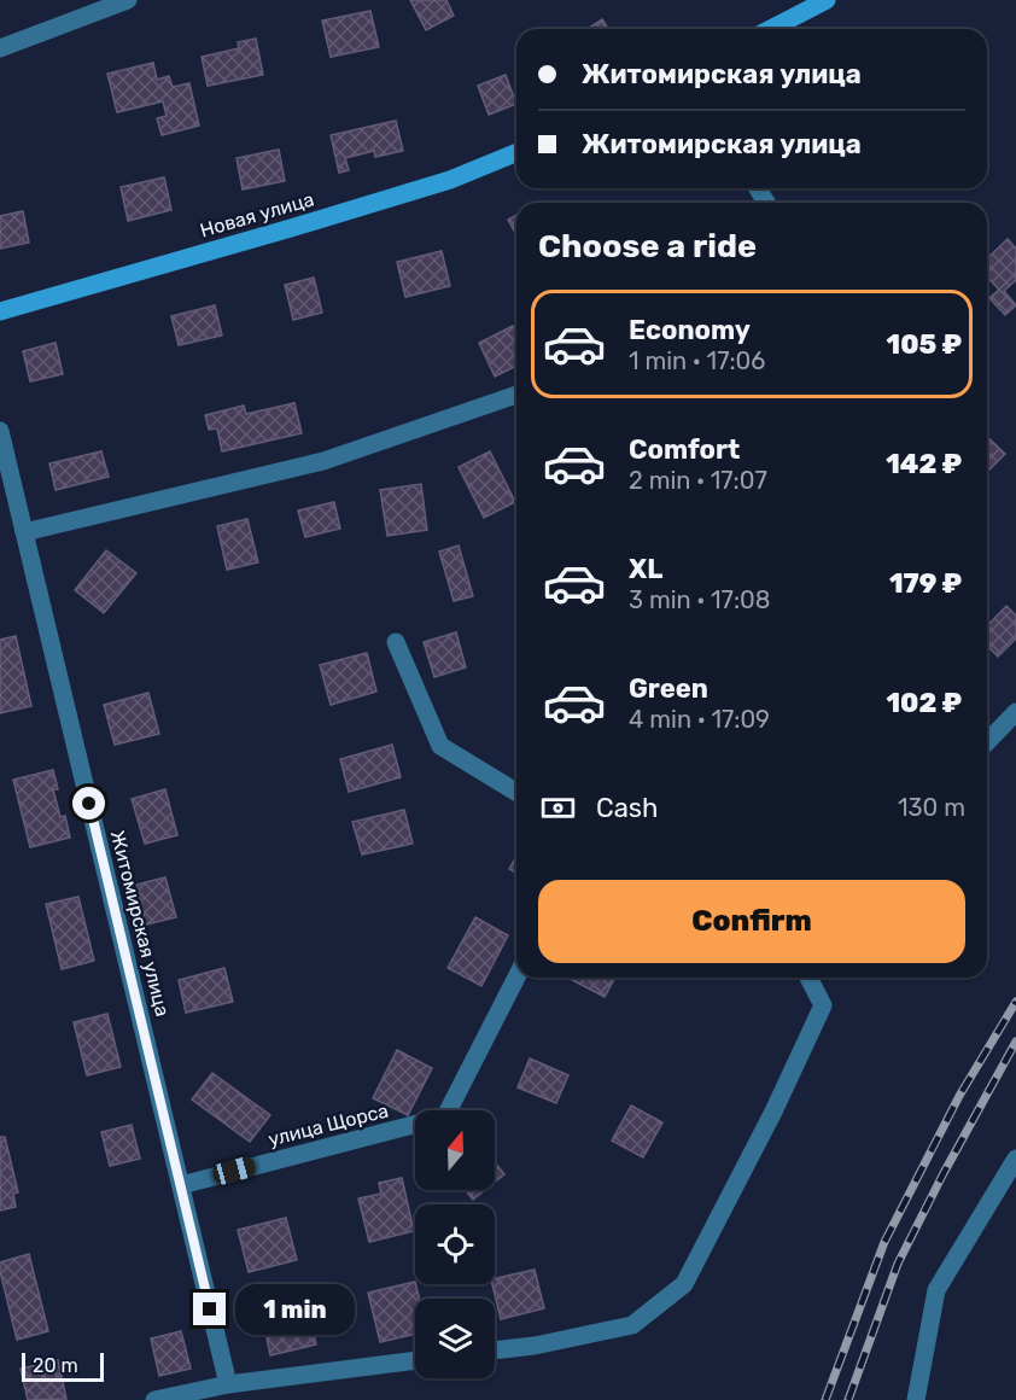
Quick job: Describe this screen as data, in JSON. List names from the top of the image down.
{
  "streets": {
    "main road": ["Новая улица"],
    "street": ["Житомирская улица", "улица Щорса"]
  },
  "crossings": [
    ["Житомирская улица", "улица Щорса"]
  ],
  "scale_bar": "20 m",
  "north": "top",
  "page": {
    "banner": ["Житомирская улица", "Житомирская улица"],
    "heading": "Choose a ride",
    "list": [
      {
        "name": "Economy",
        "note": "1 min · 17:06",
        "value": "105 ₽"
      },
      {
        "name": "Comfort",
        "note": "2 min · 17:07",
        "value": "142 ₽"
      },
      {
        "name": "XL",
        "note": "3 min · 17:08",
        "value": "179 ₽"
      },
      {
        "name": "Green",
        "note": "4 min · 17:09",
        "value": "102 ₽"
      }
    ],
    "pay": ["Cash", "130 m"],
    "buttons": "Confirm",
    "bubble": "1 min",
    "scale": "20 m"
  }
}
